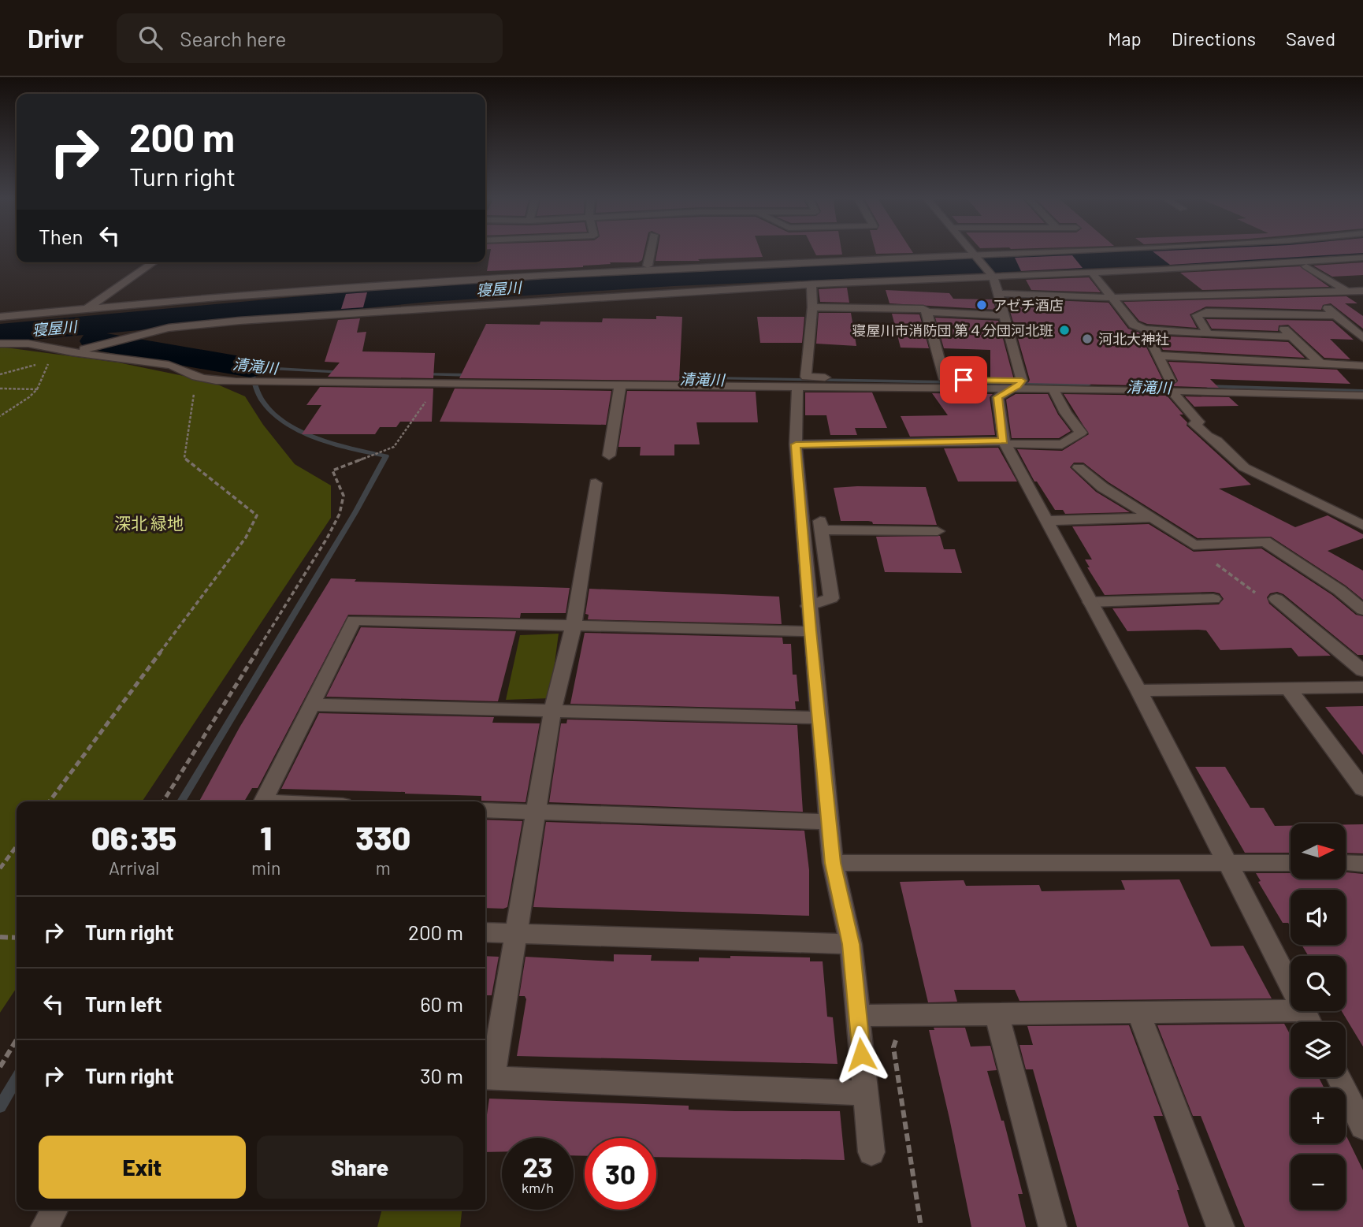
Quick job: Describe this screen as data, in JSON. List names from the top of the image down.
{
  "water": ["寝屋川", "清滝川"],
  "parks": ["深北 緑地"],
  "places": ["アゼチ酒店", "寝屋川市消防団 第４分団河北班", "河北大神社"],
  "north": "right",
  "page": {
    "header": "Drivr",
    "search": "Search here",
    "nav": ["Map", "Directions", "Saved"],
    "turn": ["200 m", "Turn right"],
    "then": "Then",
    "eta": [
      "06:35",
      "Arrival",
      "1",
      "min",
      "330",
      "m"
    ],
    "map_buttons": ["+", "−"],
    "list": [
      {
        "name": "Turn right",
        "value": "200 m"
      },
      {
        "name": "Turn left",
        "value": "60 m"
      },
      {
        "name": "Turn right",
        "value": "30 m"
      }
    ],
    "buttons": ["Exit", "Share"],
    "speed": "23 km/h",
    "limit": "30"
  }
}
